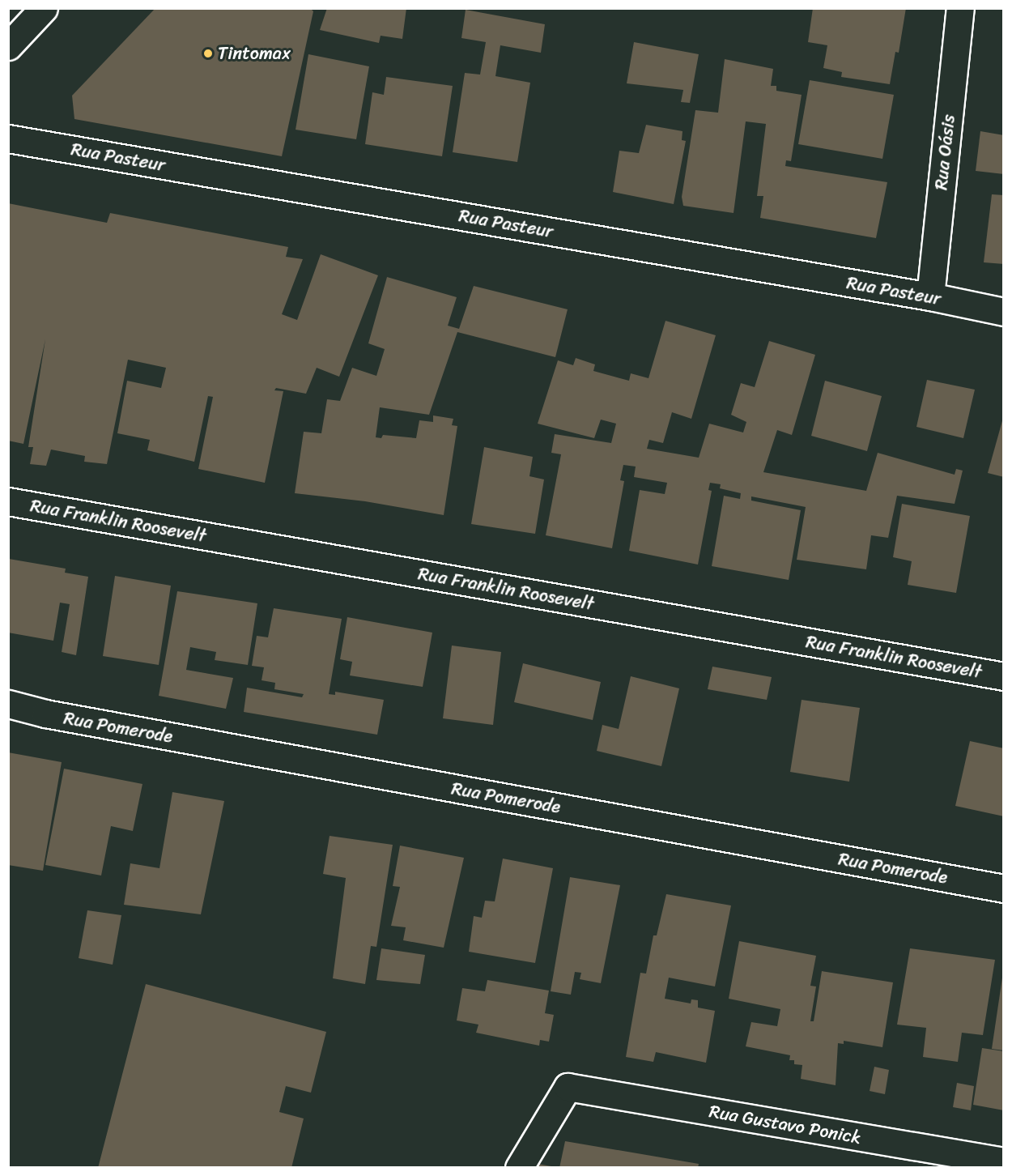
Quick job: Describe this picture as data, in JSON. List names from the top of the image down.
{
  "streets": {
    "street": [
      "Rua Oásis",
      "Rua Pasteur",
      "Rua Franklin Roosevelt",
      "Rua Pomerode",
      "Rua Gustavo Ponick"
    ]
  },
  "crossings": [
    ["Rua Oásis", "Rua Pasteur"]
  ],
  "places": ["Tintomax"]
}
